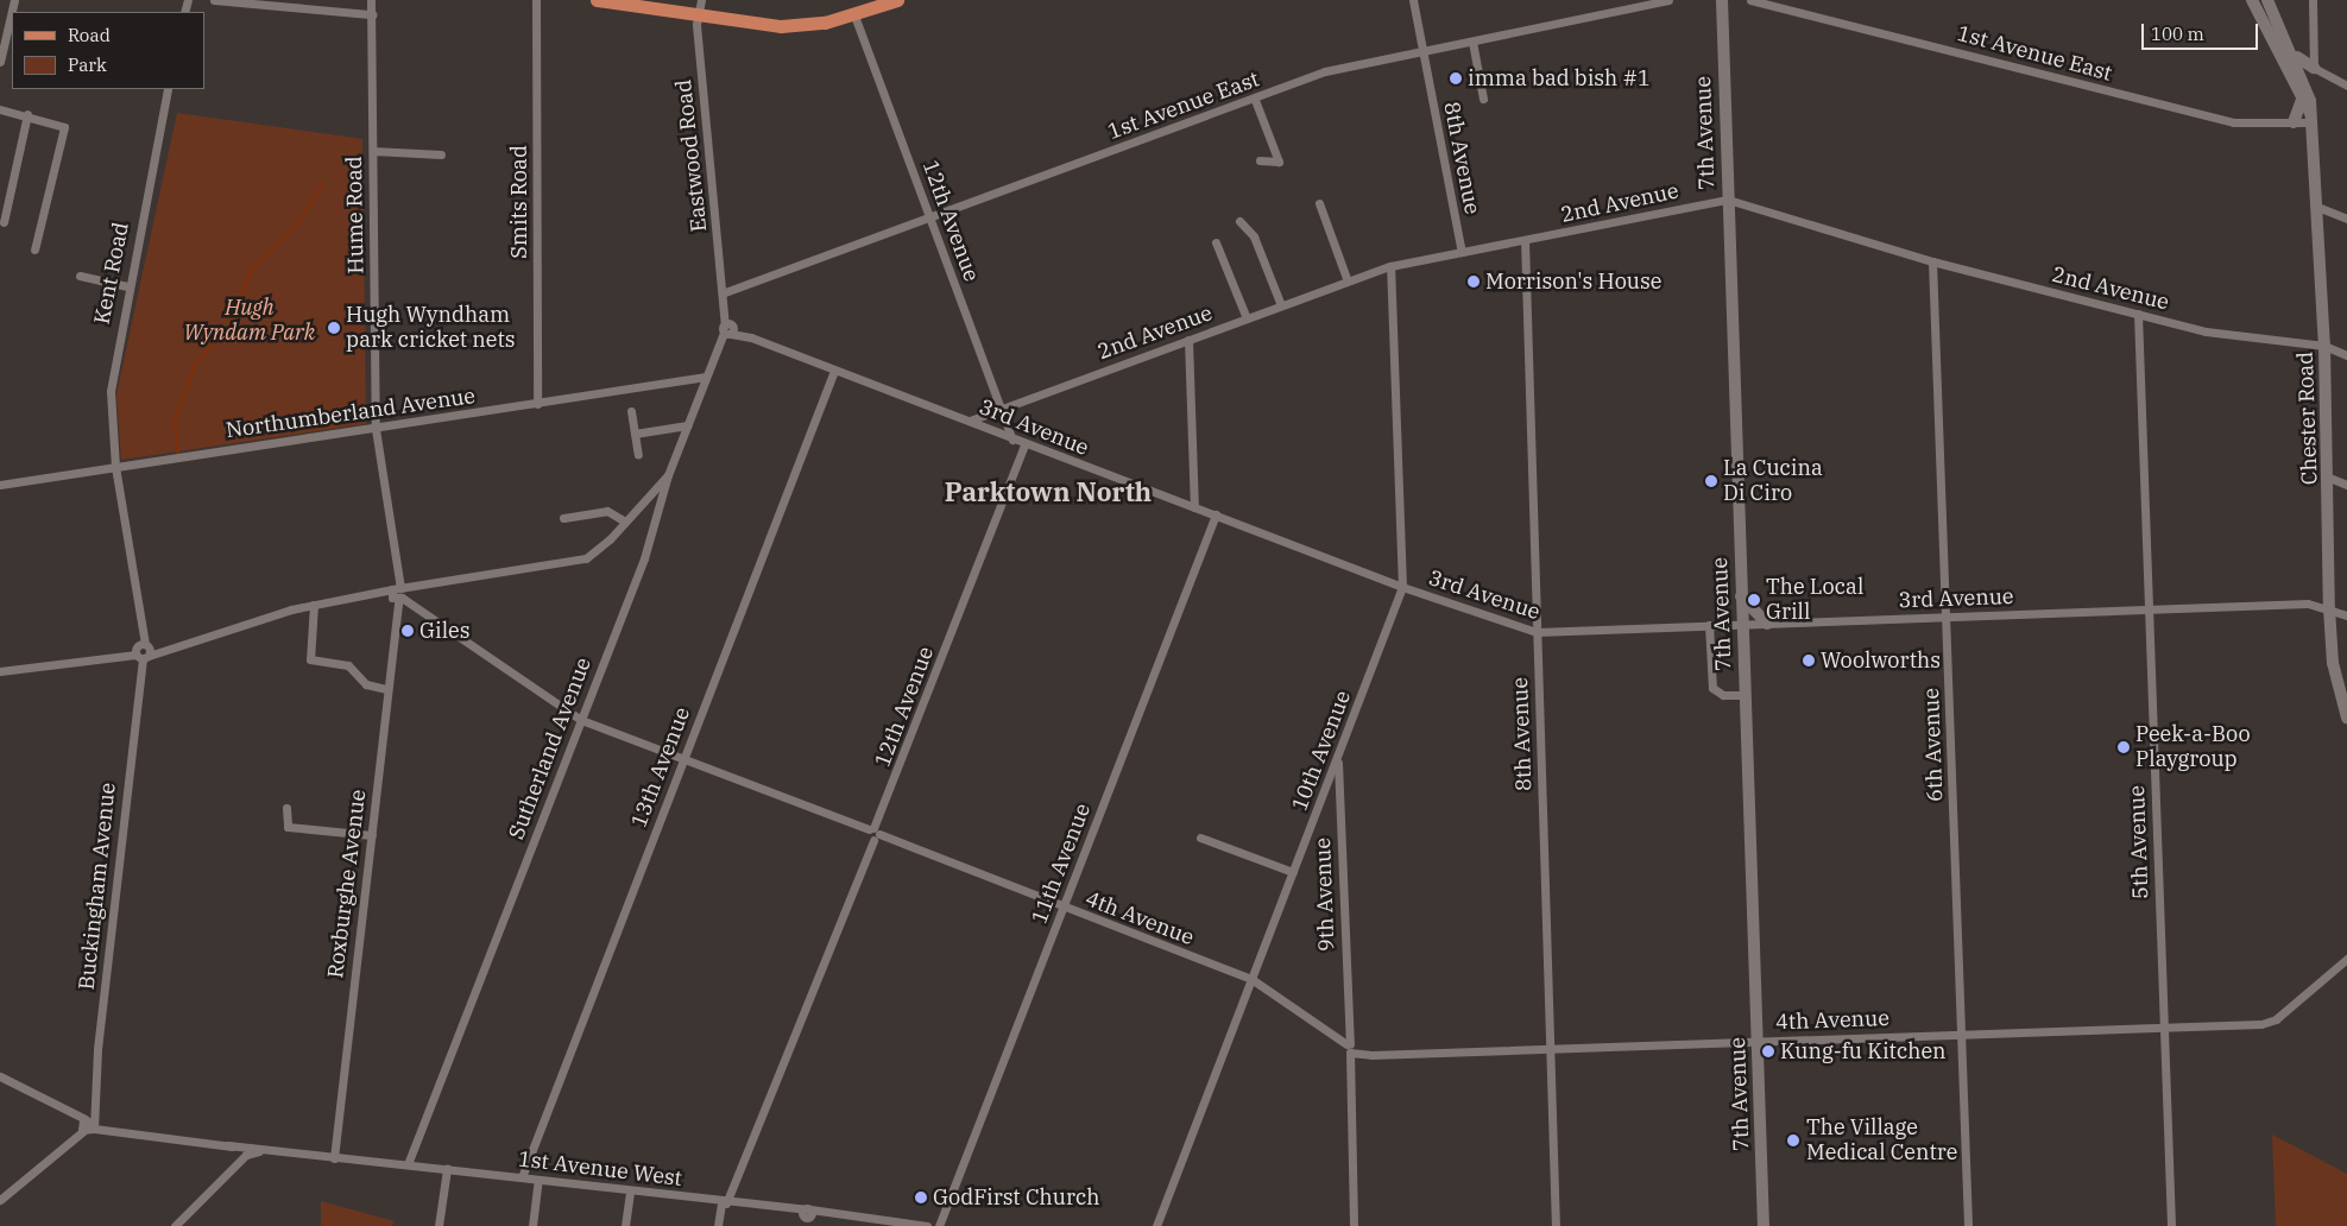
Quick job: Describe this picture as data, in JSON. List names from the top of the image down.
{
  "streets": {
    "main road": ["7th Avenue", "Chester Road"],
    "street": [
      "1st Avenue East",
      "Eastwood Road",
      "8th Avenue",
      "Smits Road",
      "2nd Avenue",
      "Hume Road",
      "12th Avenue",
      "Kent Road",
      "Northumberland Avenue",
      "3rd Avenue",
      "6th Avenue",
      "Sutherland Avenue",
      "10th Avenue",
      "13th Avenue",
      "5th Avenue",
      "11th Avenue",
      "Roxburghe Avenue",
      "Buckingham Avenue",
      "9th Avenue",
      "4th Avenue",
      "1st Avenue West"
    ]
  },
  "crossings": [
    ["1st Avenue East", "Eastwood Road"],
    ["1st Avenue East", "8th Avenue"],
    ["1st Avenue East", "12th Avenue"],
    ["1st Avenue East", "Chester Road"],
    ["7th Avenue", "2nd Avenue"],
    ["7th Avenue", "3rd Avenue"],
    ["7th Avenue", "4th Avenue"],
    ["Eastwood Road", "3rd Avenue"],
    ["Eastwood Road", "Sutherland Avenue"],
    ["8th Avenue", "2nd Avenue"],
    ["8th Avenue", "3rd Avenue"],
    ["8th Avenue", "4th Avenue"],
    ["Smits Road", "Northumberland Avenue"],
    ["2nd Avenue", "12th Avenue"],
    ["2nd Avenue", "Chester Road"],
    ["2nd Avenue", "3rd Avenue"],
    ["2nd Avenue", "6th Avenue"],
    ["2nd Avenue", "10th Avenue"],
    ["2nd Avenue", "5th Avenue"],
    ["Hume Road", "Northumberland Avenue"],
    ["Hume Road", "Roxburghe Avenue"],
    ["12th Avenue", "3rd Avenue"],
    ["12th Avenue", "4th Avenue"],
    ["12th Avenue", "1st Avenue West"],
    ["Kent Road", "Northumberland Avenue"],
    ["Kent Road", "Buckingham Avenue"],
    ["Northumberland Avenue", "Sutherland Avenue"],
    ["Northumberland Avenue", "Roxburghe Avenue"],
    ["Chester Road", "3rd Avenue"],
    ["3rd Avenue", "6th Avenue"],
    ["3rd Avenue", "Sutherland Avenue"],
    ["3rd Avenue", "10th Avenue"],
    ["3rd Avenue", "13th Avenue"],
    ["3rd Avenue", "5th Avenue"],
    ["3rd Avenue", "11th Avenue"],
    ["6th Avenue", "4th Avenue"],
    ["Sutherland Avenue", "4th Avenue"],
    ["Sutherland Avenue", "1st Avenue West"],
    ["10th Avenue", "9th Avenue"],
    ["10th Avenue", "4th Avenue"],
    ["13th Avenue", "4th Avenue"],
    ["13th Avenue", "1st Avenue West"],
    ["5th Avenue", "4th Avenue"],
    ["11th Avenue", "4th Avenue"],
    ["Roxburghe Avenue", "4th Avenue"],
    ["Roxburghe Avenue", "1st Avenue West"],
    ["Buckingham Avenue", "1st Avenue West"],
    ["9th Avenue", "4th Avenue"]
  ],
  "districts": ["Parktown North"],
  "parks": ["Hugh Wyndam Park"],
  "places": [
    "imma bad bish #1",
    "Morrison's House",
    "Hugh Wyndham park cricket nets",
    "La Cucina Di Ciro",
    "The Local Grill",
    "Giles",
    "Woolworths",
    "Peek-a-Boo Playgroup",
    "Kung-fu Kitchen",
    "The Village Medical Centre",
    "GodFirst Church"
  ],
  "legend": ["Road", "Park"],
  "scale_bar": "100 m"
}
